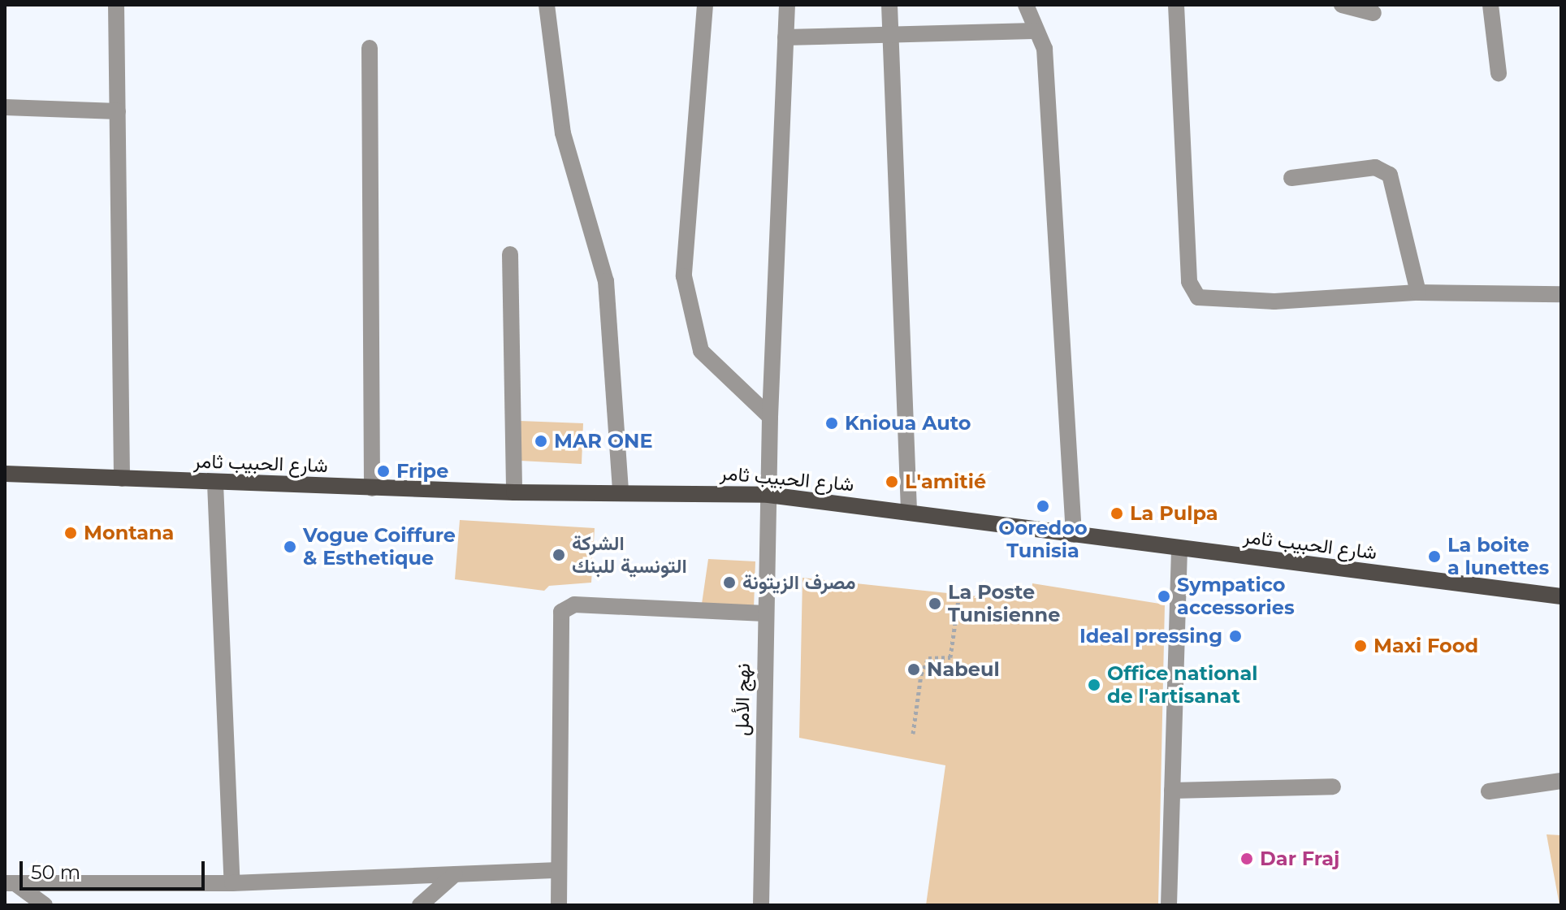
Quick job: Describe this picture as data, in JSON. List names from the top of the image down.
{
  "streets": {
    "main road": ["شارع الحبيب ثامر"],
    "street": ["نهج الأمل"]
  },
  "crossings": [
    ["شارع الحبيب ثامر", "نهج الأمل"]
  ],
  "places": [
    "Knioua Auto",
    "MAR ONE",
    "Fripe",
    "L'amitié",
    "Ooredoo Tunisia",
    "La Pulpa",
    "Montana",
    "Vogue Coiffure & Esthetique",
    "الشركة التونسية للبنك",
    "La boite a lunettes",
    "مصرف الزيتونة",
    "Sympatico accessories",
    "La Poste Tunisienne",
    "Ideal pressing",
    "Maxi Food",
    "Nabeul",
    "Office national de l'artisanat",
    "Dar Fraj"
  ],
  "scale_bar": "50 m"
}
